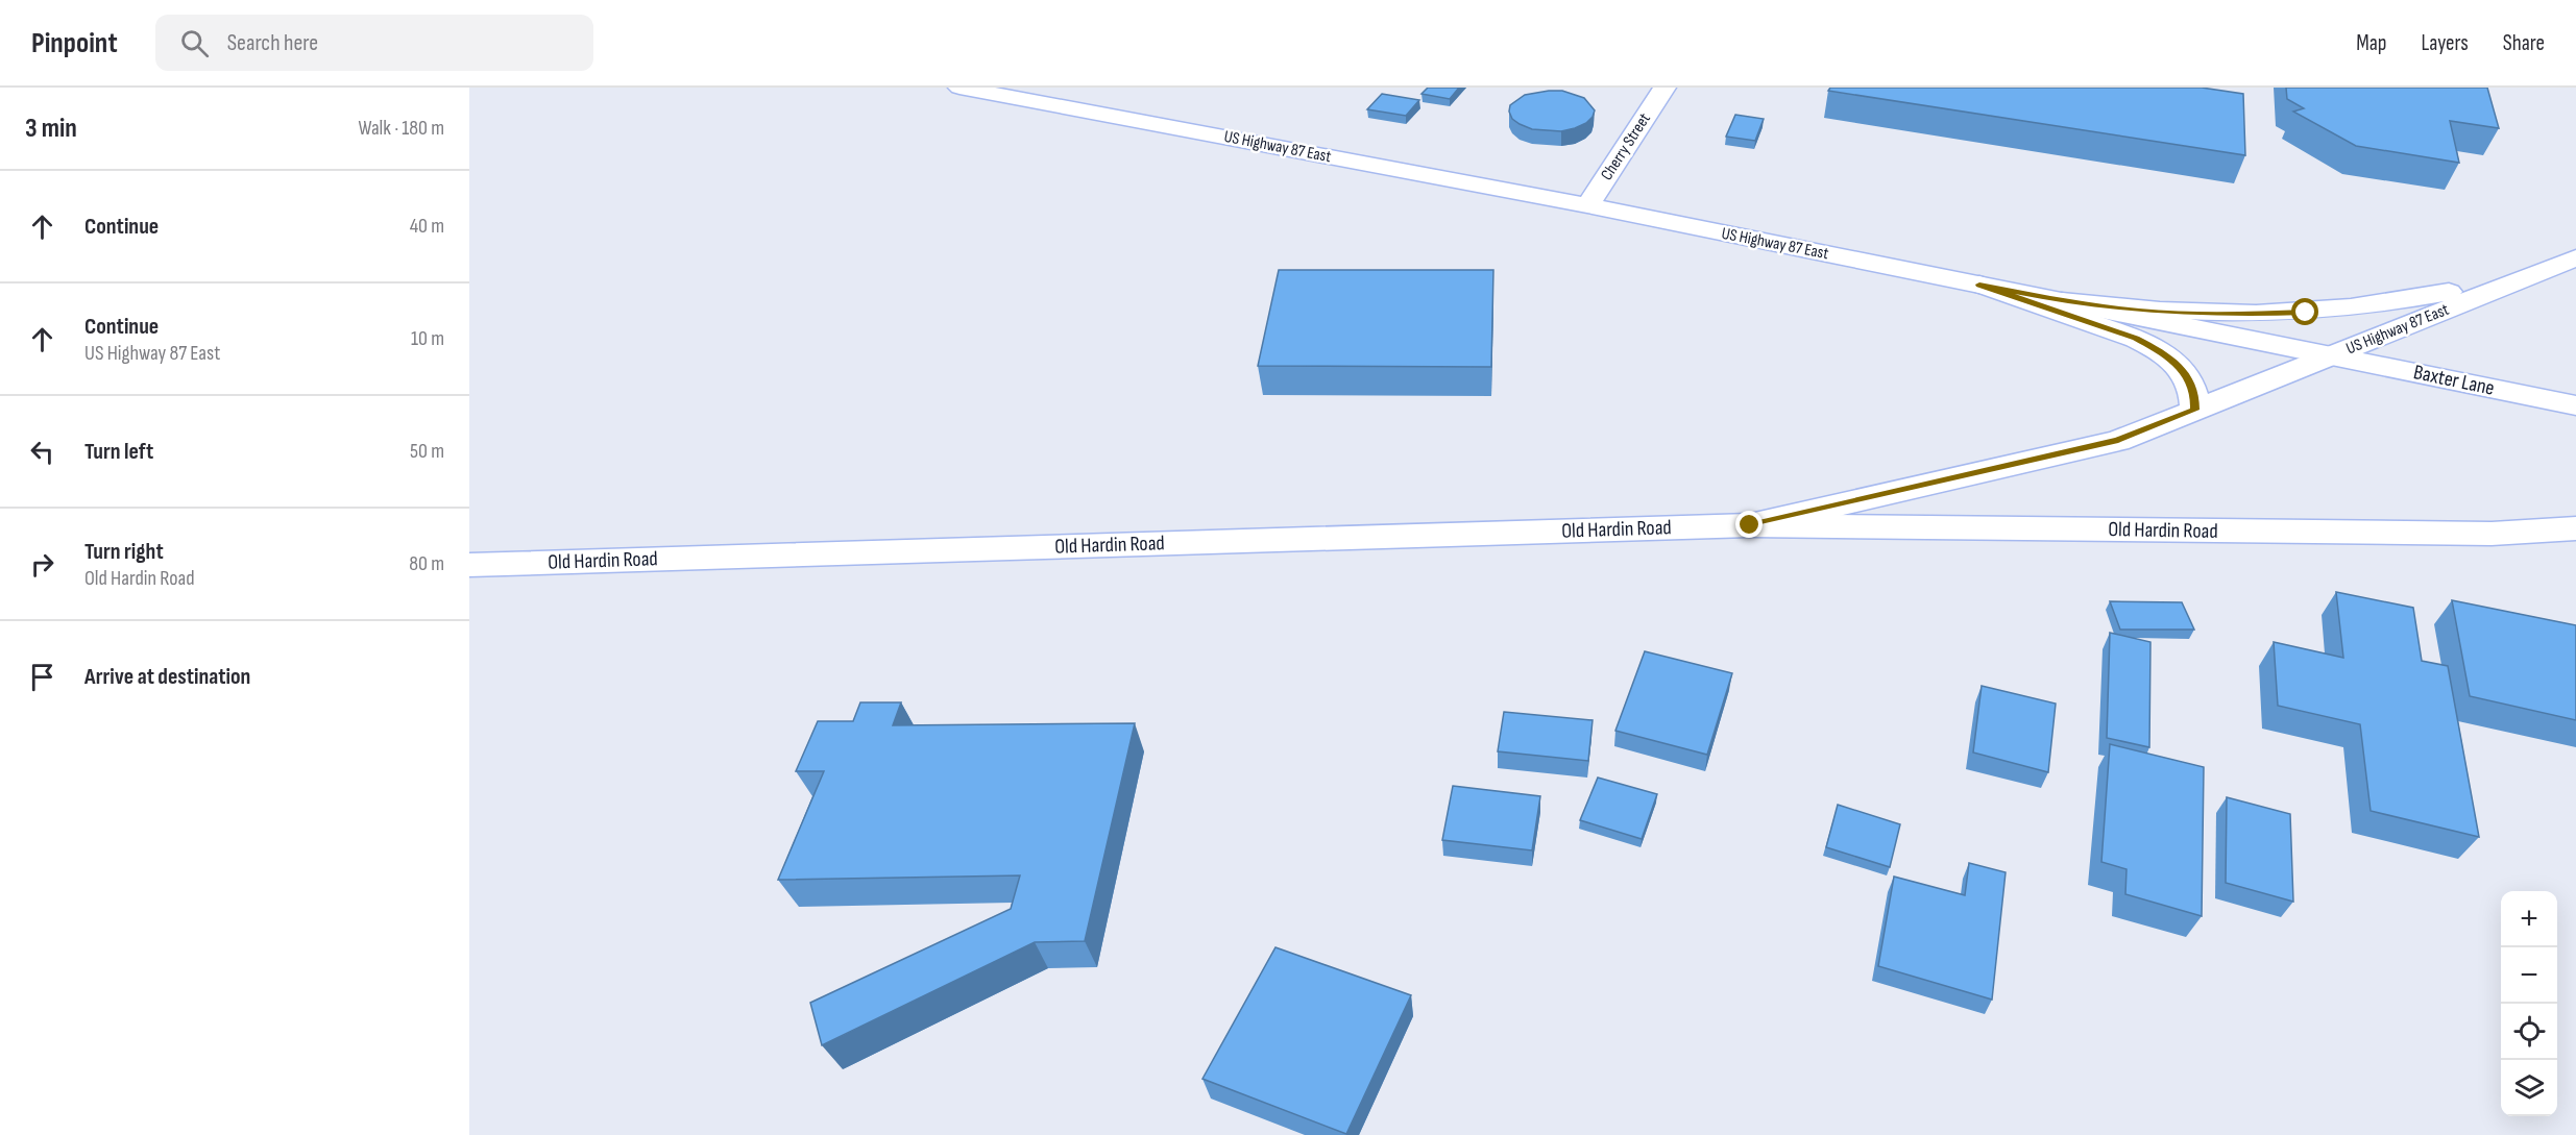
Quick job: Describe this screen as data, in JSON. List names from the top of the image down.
{
  "streets": {
    "main road": [
      "US Highway 87 East",
      "Cherry Street",
      "Baxter Lane",
      "Old Hardin Road"
    ]
  },
  "crossings": [
    ["US Highway 87 East", "Cherry Street"],
    ["US Highway 87 East", "Baxter Lane"],
    ["US Highway 87 East", "Old Hardin Road"],
    ["Baxter Lane", "Old Hardin Road"]
  ],
  "page": {
    "header": "Pinpoint",
    "search": "Search here",
    "nav": ["Map", "Layers", "Share"],
    "heading": ["3 min", "Walk · 180 m"],
    "list": [
      ["Continue", "40 m"],
      ["Continue", "US Highway 87 East", "10 m"],
      ["Turn left", "50 m"],
      ["Turn right", "Old Hardin Road", "80 m"],
      "Arrive at destination"
    ],
    "map_buttons": ["+", "−"]
  }
}
